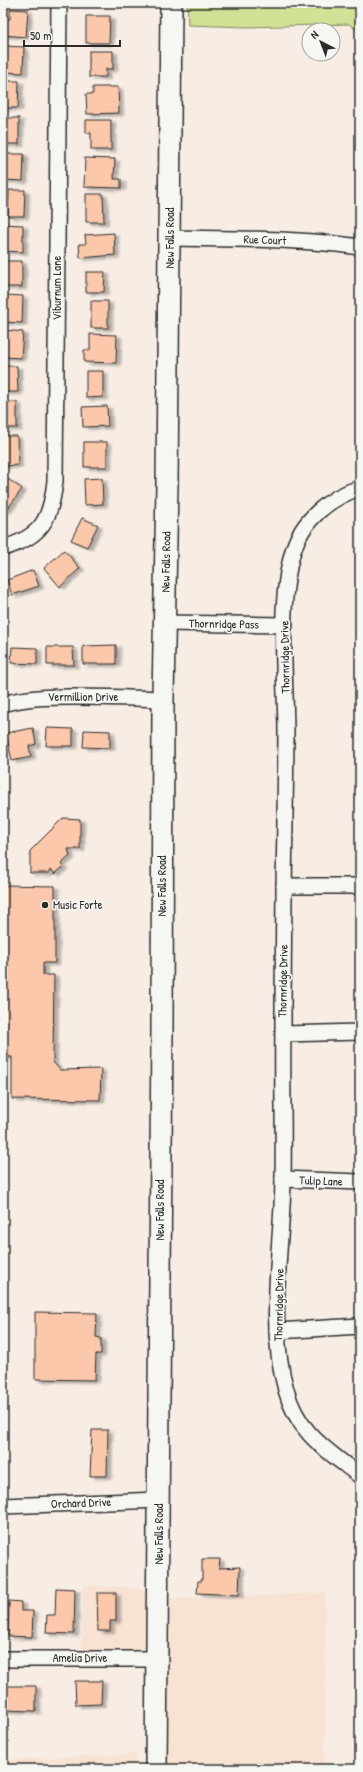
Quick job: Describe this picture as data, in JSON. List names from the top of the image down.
{
  "streets": {
    "main road": ["New Falls Road"],
    "street": [
      "Rue Court",
      "Viburnum Lane",
      "Thornridge Pass",
      "Thornridge Drive",
      "Vermillion Drive",
      "Tulip Lane",
      "Orchard Drive",
      "Amelia Drive"
    ]
  },
  "crossings": [
    ["New Falls Road", "Rue Court"],
    ["New Falls Road", "Thornridge Pass"],
    ["New Falls Road", "Vermillion Drive"],
    ["New Falls Road", "Orchard Drive"],
    ["New Falls Road", "Amelia Drive"],
    ["Thornridge Pass", "Thornridge Drive"],
    ["Thornridge Drive", "Tulip Lane"]
  ],
  "places": ["Music Forte"],
  "scale_bar": "50 m",
  "north": "top left"
}
